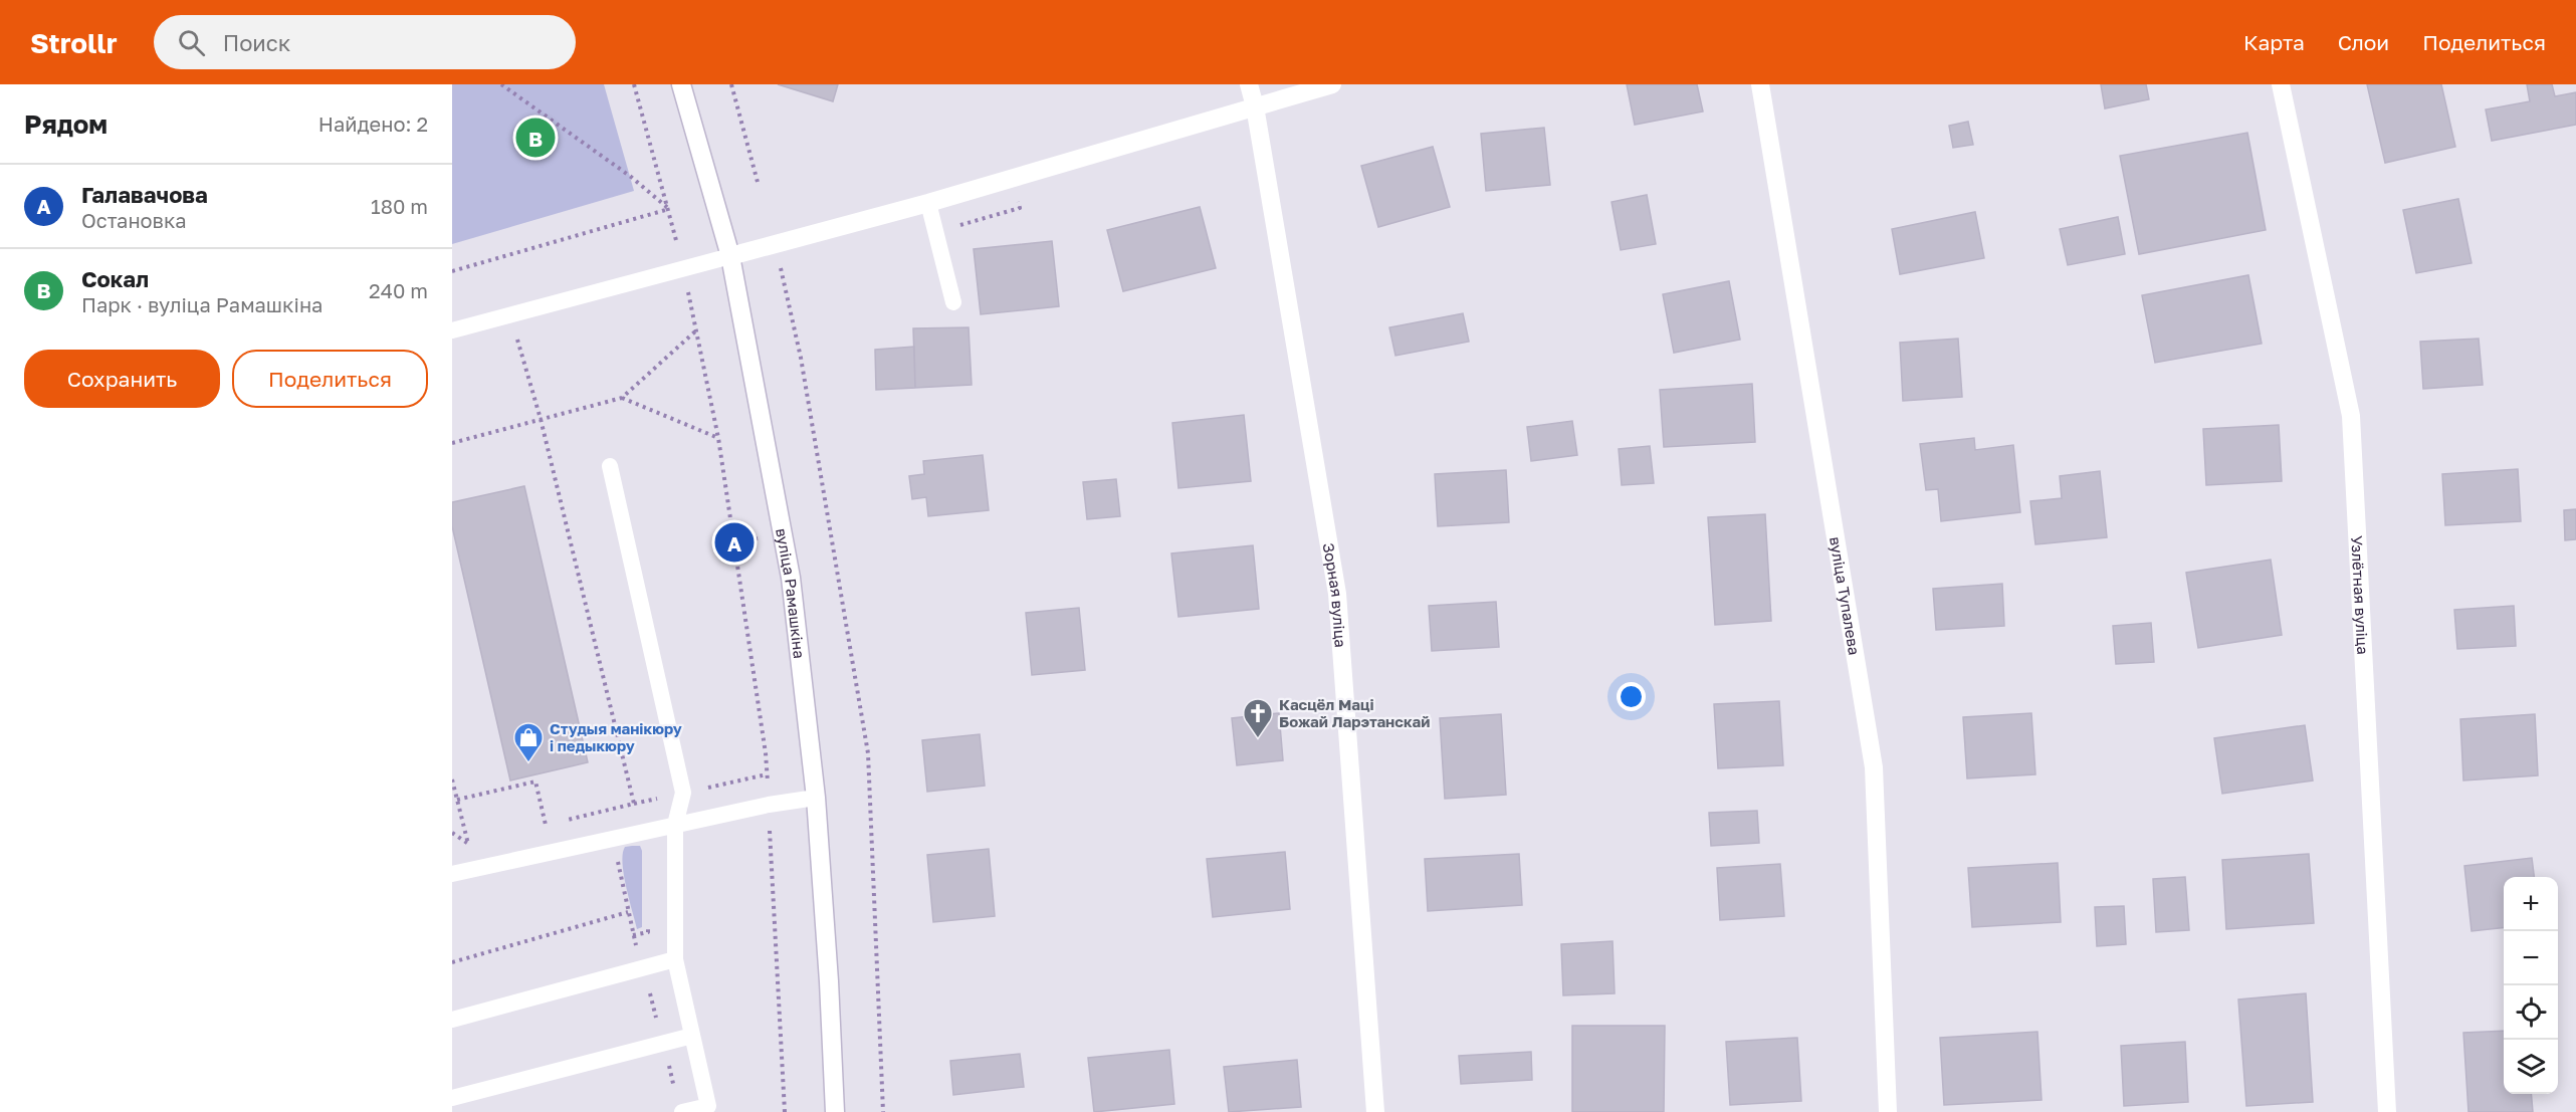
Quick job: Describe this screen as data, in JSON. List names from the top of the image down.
{
  "streets": {
    "street": [
      "вуліца Рамашкіна",
      "Узлётная вуліца",
      "Зорная вуліца",
      "вуліца Тупалева"
    ]
  },
  "places": {
    "church": ["Касцёл Маці Божай Ларэтанскай"],
    "shop": ["Студыя манікюру і педыкюру"]
  },
  "page": {
    "header": "Strollr",
    "search": "Поиск",
    "nav": ["Карта", "Слои", "Поделиться"],
    "heading": ["Рядом", "Найдено: 2"],
    "pins": ["B", "A"],
    "list": [
      {
        "mark": "A",
        "name": "Галавачова",
        "note": "Остановка",
        "value": "180 m"
      },
      {
        "mark": "B",
        "name": "Сокал",
        "note": "Парк · вуліца Рамашкіна",
        "value": "240 m"
      }
    ],
    "buttons": ["Сохранить", "Поделиться"],
    "map_buttons": ["+", "−"]
  }
}
